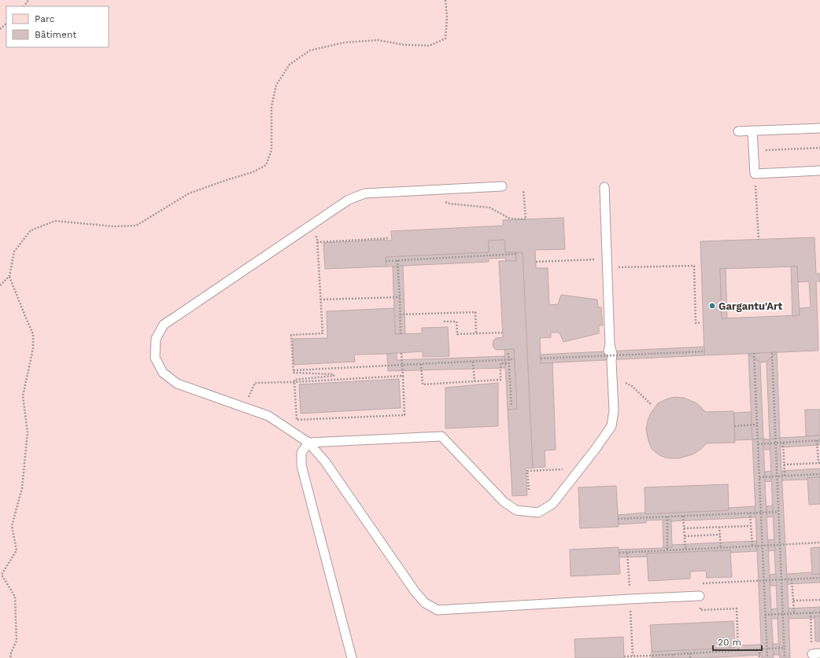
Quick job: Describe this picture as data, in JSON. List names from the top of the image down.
{
  "places": ["Gargantu'Art"],
  "legend": ["Parc", "Bâtiment"],
  "scale_bar": "20 m"
}
